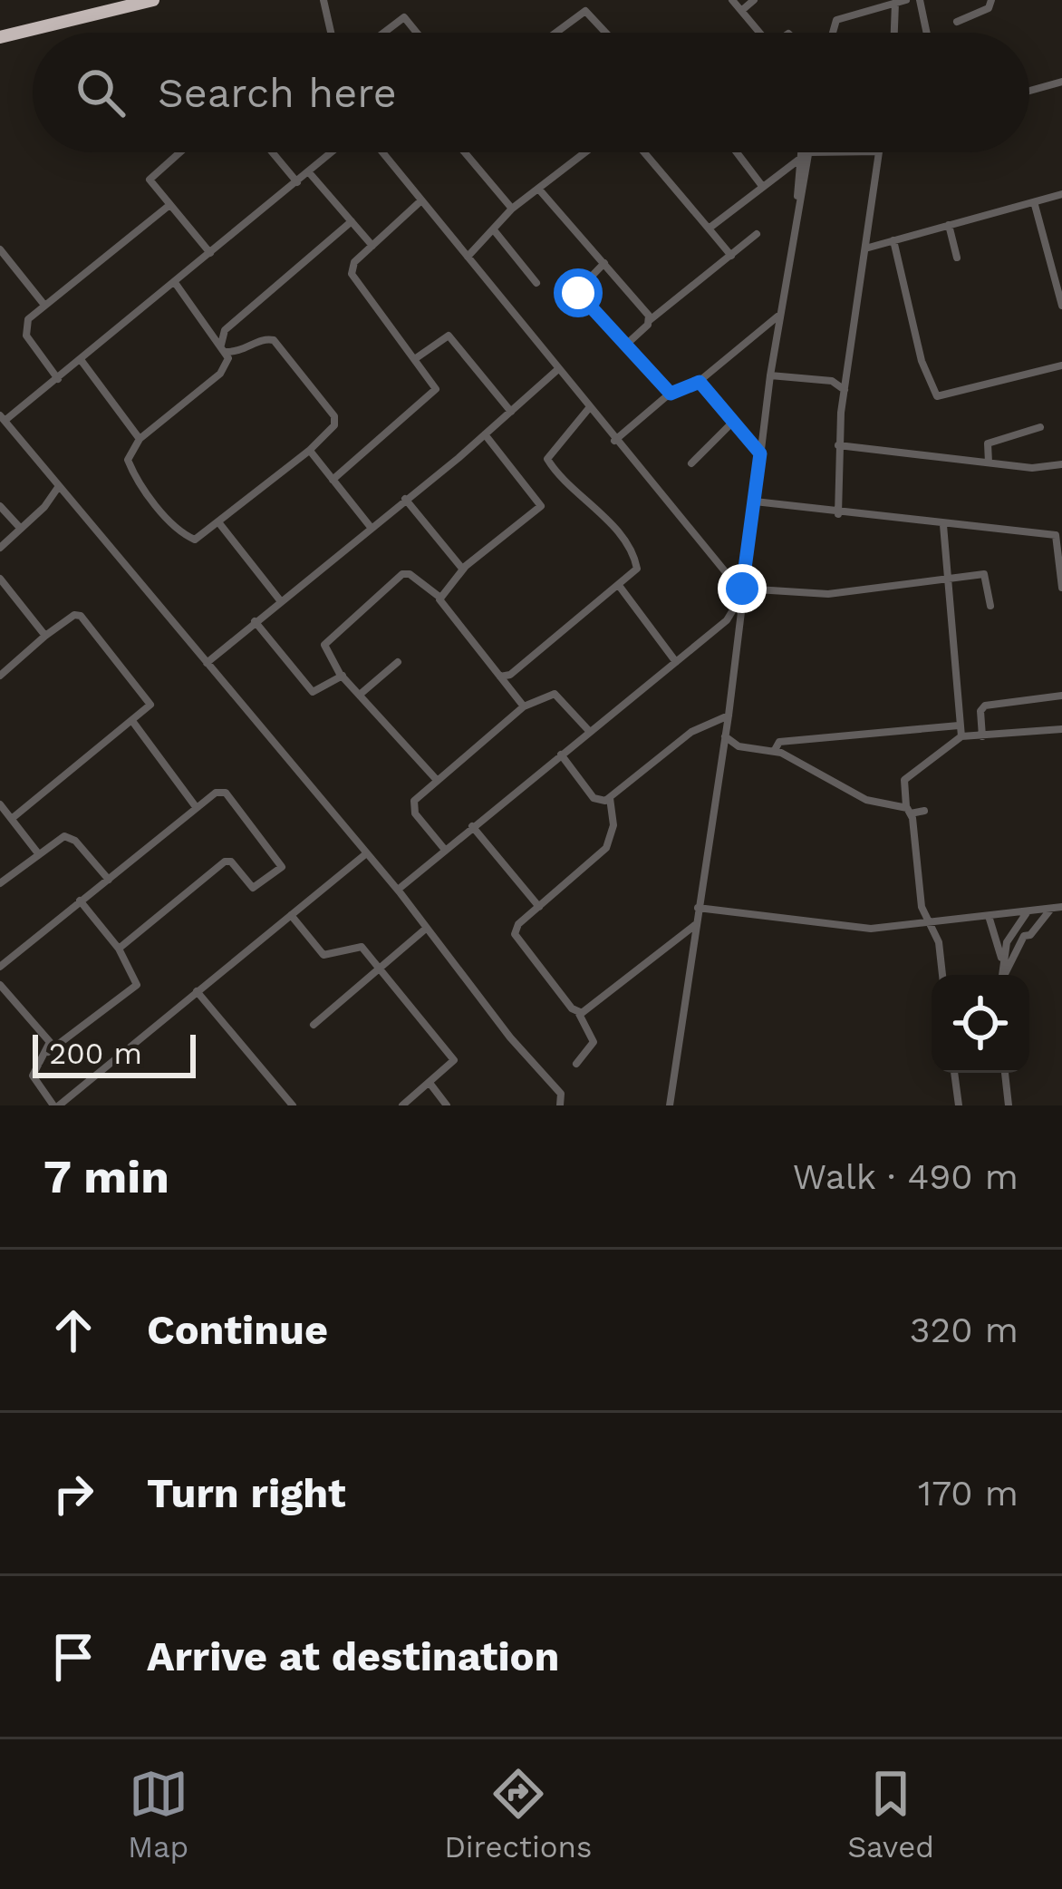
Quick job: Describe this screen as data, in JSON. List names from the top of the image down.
{
  "scale_bar": "200 m",
  "page": {
    "search": "Search here",
    "scale": "200 m",
    "heading": ["7 min", "Walk · 490 m"],
    "list": [
      ["Continue", "320 m"],
      ["Turn right", "170 m"],
      "Arrive at destination"
    ],
    "nav": ["Map", "Directions", "Saved"]
  }
}
